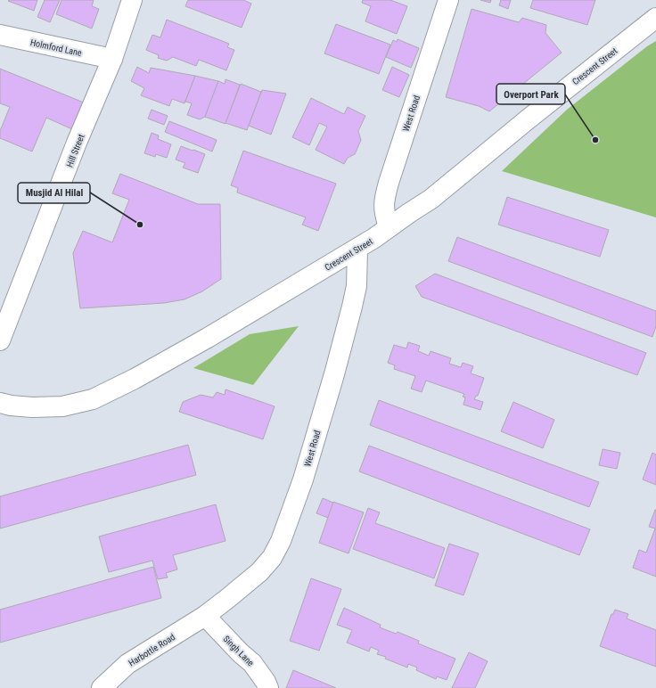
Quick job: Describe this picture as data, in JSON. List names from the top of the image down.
{
  "streets": {
    "street": [
      "Holmford Lane",
      "Crescent Street",
      "West Road",
      "Hill Street",
      "Harbottle Road",
      "Singh Lane"
    ]
  },
  "crossings": [
    ["Holmford Lane", "Hill Street"],
    ["Crescent Street", "West Road"],
    ["West Road", "Harbottle Road"],
    ["West Road", "Singh Lane"],
    ["Harbottle Road", "Singh Lane"]
  ],
  "places": ["Overport Park", "Musjid Al Hilal"]
}
